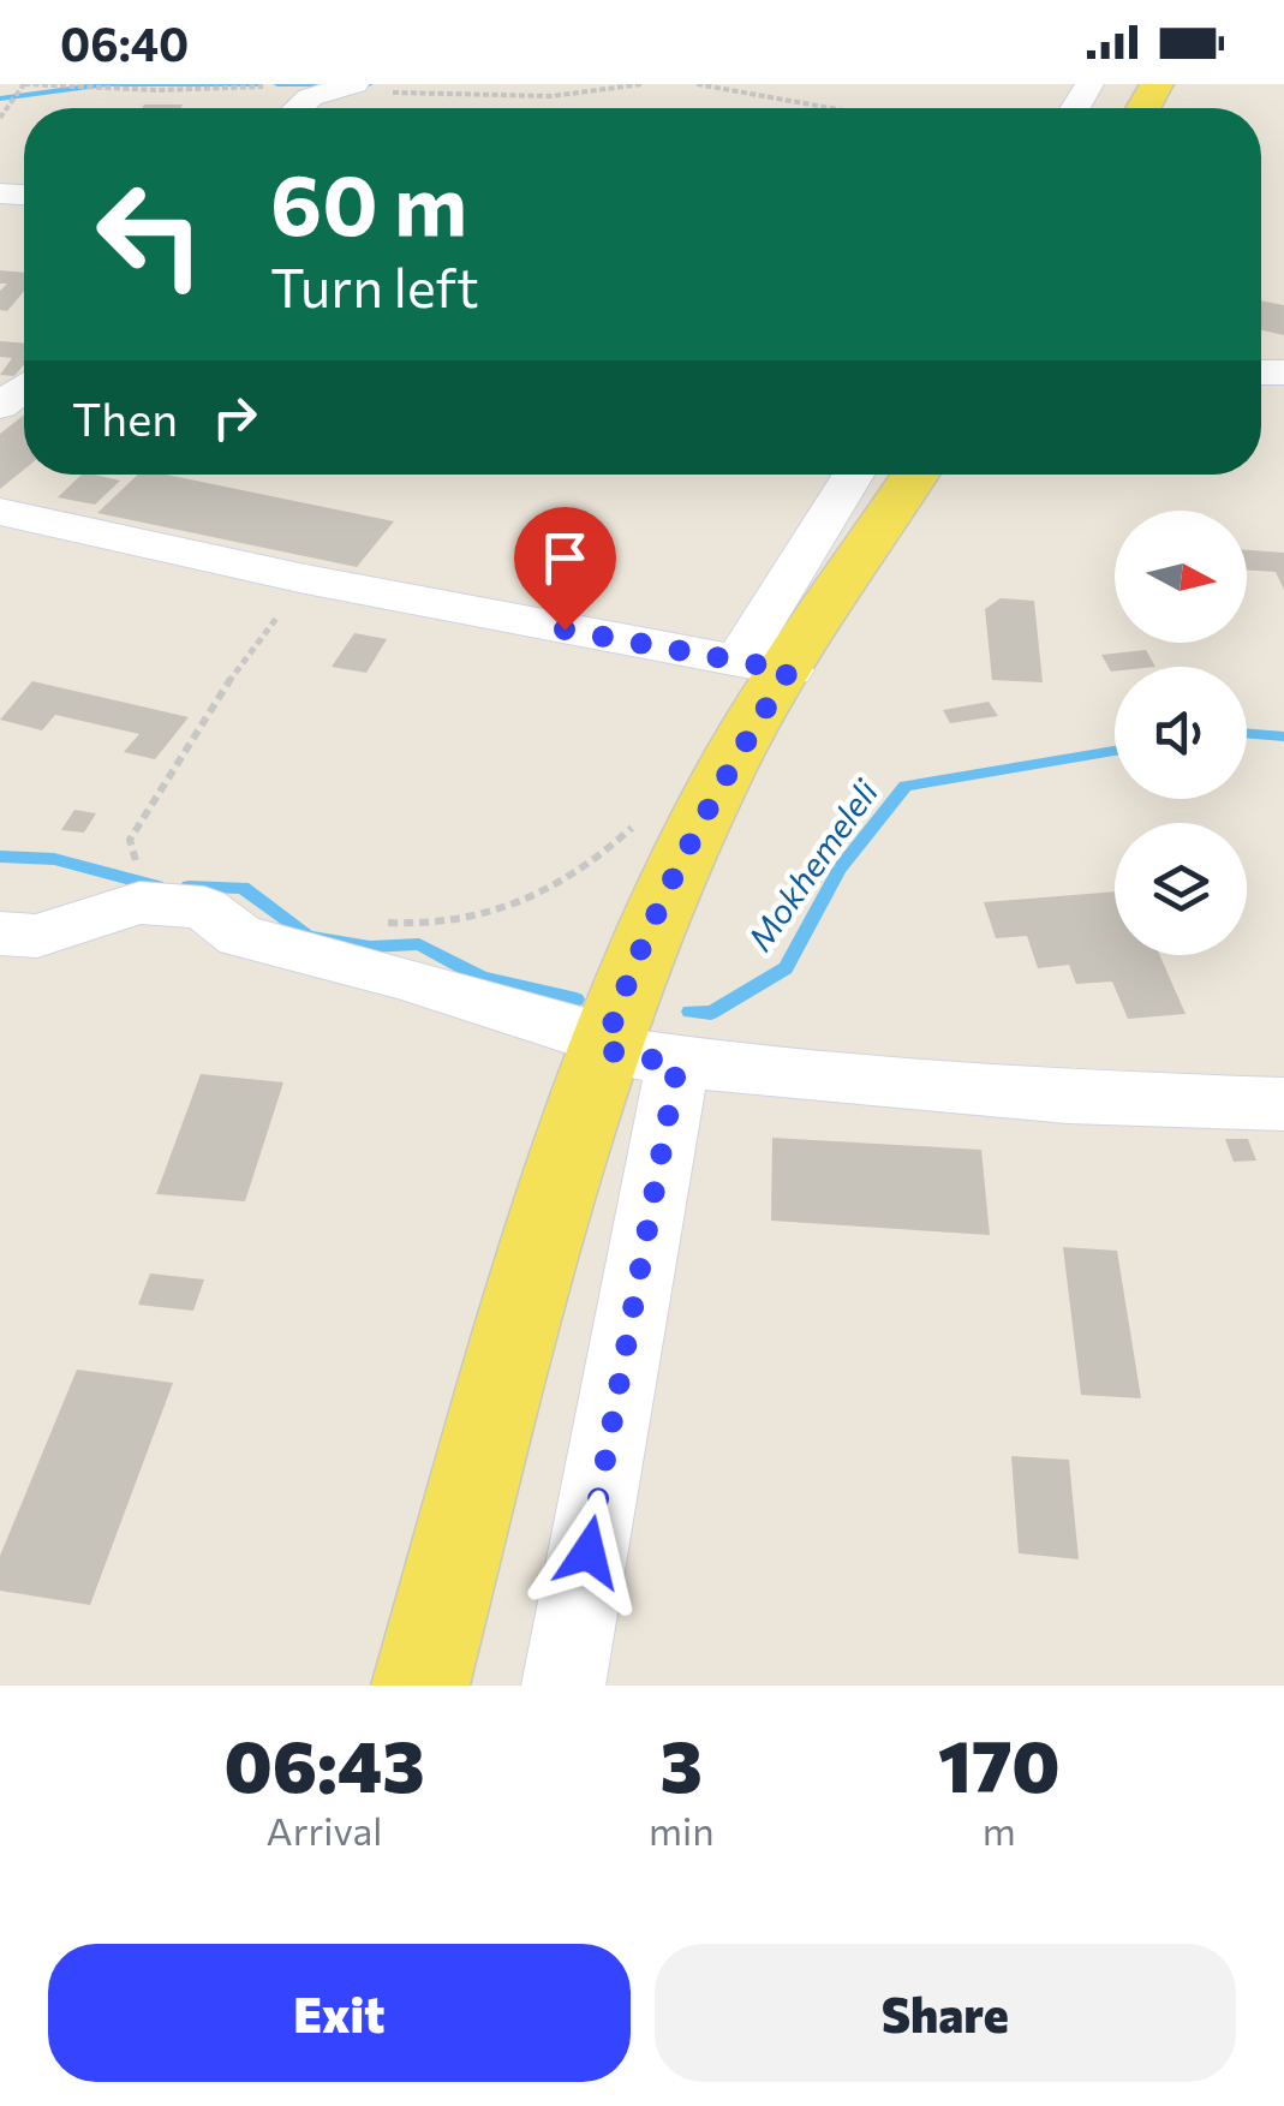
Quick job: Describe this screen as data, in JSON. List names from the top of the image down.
{
  "water": ["Mokhemeleli"],
  "north": "right",
  "page": {
    "status": "06:40",
    "turn": ["60 m", "Turn left"],
    "then": "Then",
    "eta": [
      "06:43",
      "Arrival",
      "3",
      "min",
      "170",
      "m"
    ],
    "buttons": ["Exit", "Share"]
  }
}
